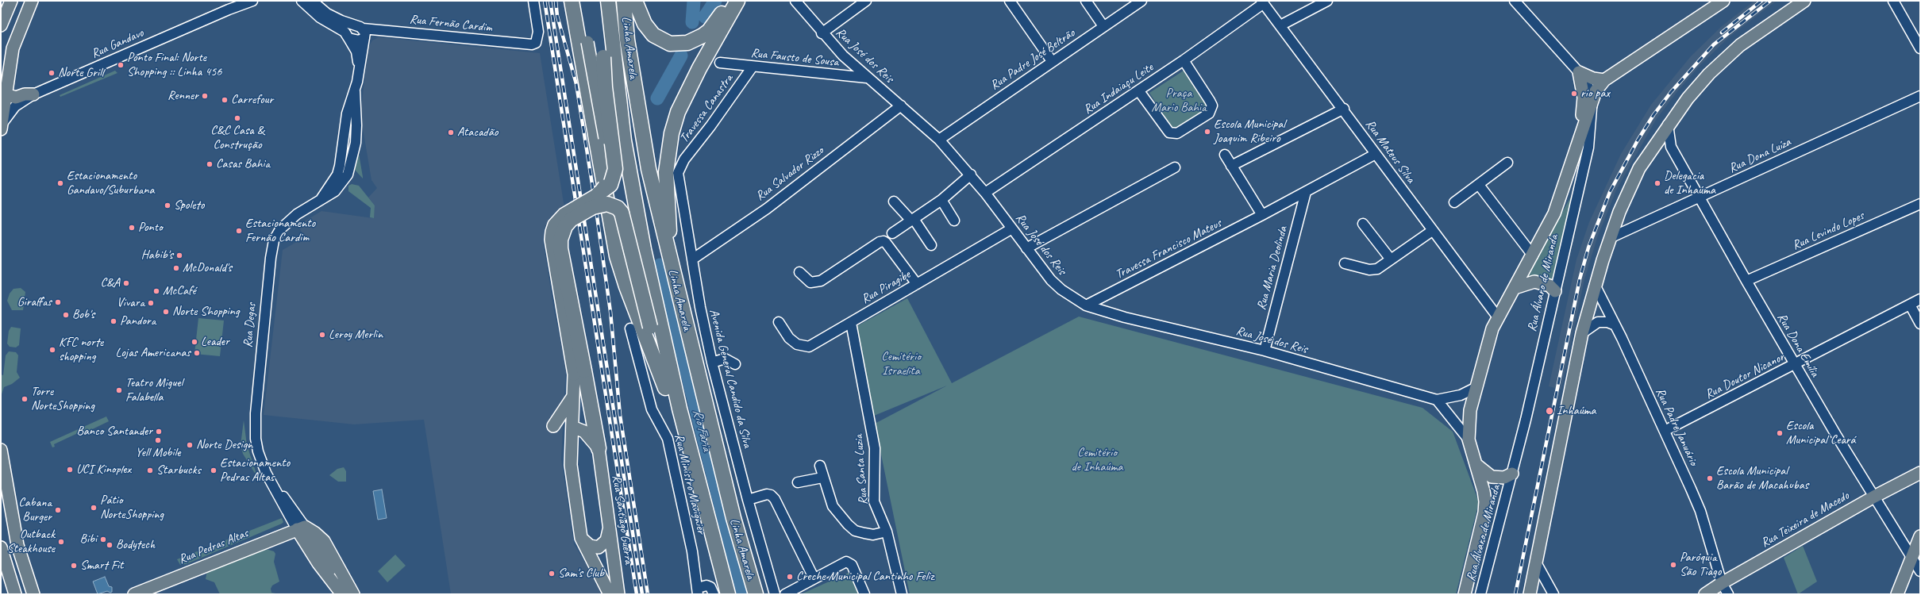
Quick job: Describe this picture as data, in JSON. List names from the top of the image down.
{
  "streets": {
    "highway": ["Linha Amarela"],
    "main road": [
      "Rua Degas",
      "Rua Santiago Guerra",
      "Rua Teixeira de Macedo",
      "Rua Pedras Altas"
    ],
    "street": [
      "Rua Fernão Cardim",
      "Rua Gandavo",
      "Rua José dos Reis",
      "Rua Fausto de Sousa",
      "Rua Padre José Beltrão",
      "Rua Indaiaçu Leite",
      "Travessa Canastra",
      "Rua Mateus Silva",
      "Rua Dona Luíza",
      "Rua Salvador Rizzo",
      "Rua Levindo Lopes",
      "Travessa Francisco Mateus",
      "Rua Maria Deolinda",
      "Rua Álvaro de Miranda",
      "Rua Piragibe",
      "Rua Dona Emília",
      "Rua Doutor Nicanor",
      "Avenida General Candido da Silva",
      "Rua Padre Januário",
      "Rua Santa Luzia",
      "Rua Ministro Mavignier"
    ]
  },
  "crossings": [
    ["Rua Fernão Cardim", "Rua Degas"],
    ["Rua José dos Reis", "Rua Fausto de Sousa"],
    ["Rua José dos Reis", "Rua Padre José Beltrão"],
    ["Rua José dos Reis", "Rua Indaiaçu Leite"],
    ["Rua José dos Reis", "Rua Salvador Rizzo"],
    ["Rua José dos Reis", "Travessa Francisco Mateus"],
    ["Rua José dos Reis", "Rua Maria Deolinda"],
    ["Rua José dos Reis", "Rua Piragibe"],
    ["Rua Fausto de Sousa", "Travessa Canastra"],
    ["Rua Indaiaçu Leite", "Rua Mateus Silva"],
    ["Travessa Canastra", "Avenida General Candido da Silva"],
    ["Rua Mateus Silva", "Travessa Francisco Mateus"],
    ["Rua Dona Luíza", "Rua Dona Emília"],
    ["Rua Salvador Rizzo", "Avenida General Candido da Silva"],
    ["Rua Levindo Lopes", "Rua Dona Emília"],
    ["Travessa Francisco Mateus", "Rua Maria Deolinda"],
    ["Rua Piragibe", "Rua Santa Luzia"],
    ["Rua Degas", "Rua Pedras Altas"],
    ["Rua Dona Emília", "Rua Doutor Nicanor"],
    ["Rua Dona Emília", "Rua Teixeira de Macedo"],
    ["Rua Doutor Nicanor", "Rua Padre Januário"],
    ["Rua Padre Januário", "Rua Teixeira de Macedo"]
  ],
  "water": ["Rio Faria"],
  "parks": ["Praça Mario Bahia", "Cemitério Israelita", "Cemitério de Inhaúma"],
  "places": [
    "Ponto Final: Norte Shopping :: Linha 456",
    "Norte Grill",
    "rio pax",
    "Renner",
    "Carrefour",
    "C&C Casa & Construção",
    "Escola Municipal Joaquim Ribeiro",
    "Atacadão",
    "Casas Bahia",
    "Estacionamento Gandavo/Suburbana",
    "Delegacia de Inhaúma",
    "Spoleto",
    "Ponto",
    "Estacionamento Fernão Cardim",
    "Habib's",
    "McDonald's",
    "C&A",
    "McCafé",
    "Giraffas",
    "Vivara",
    "Norte Shopping",
    "Bob's",
    "Pandora",
    "Leroy Merlin",
    "Leader",
    "KFC norte shopping",
    "Lojas Americanas",
    "Teatro Miguel Falabella",
    "Torre NorteShopping",
    "Inhaúma",
    "Banco Santander",
    "Escola Municipal Ceará",
    "Yell Mobile",
    "Norte Design",
    "UCI Kinoplex",
    "Starbucks",
    "Estacionamento Pedras Altas",
    "Escola Municipal Barão de Macahubas",
    "Pátio NorteShopping",
    "Cabana Burger",
    "Bibi",
    "Outback Steakhouse",
    "Bodytech",
    "Paróquia São Tiago",
    "Smart Fit",
    "Sam's Club",
    "Creche Municipal Cantinho Feliz"
  ]
}
